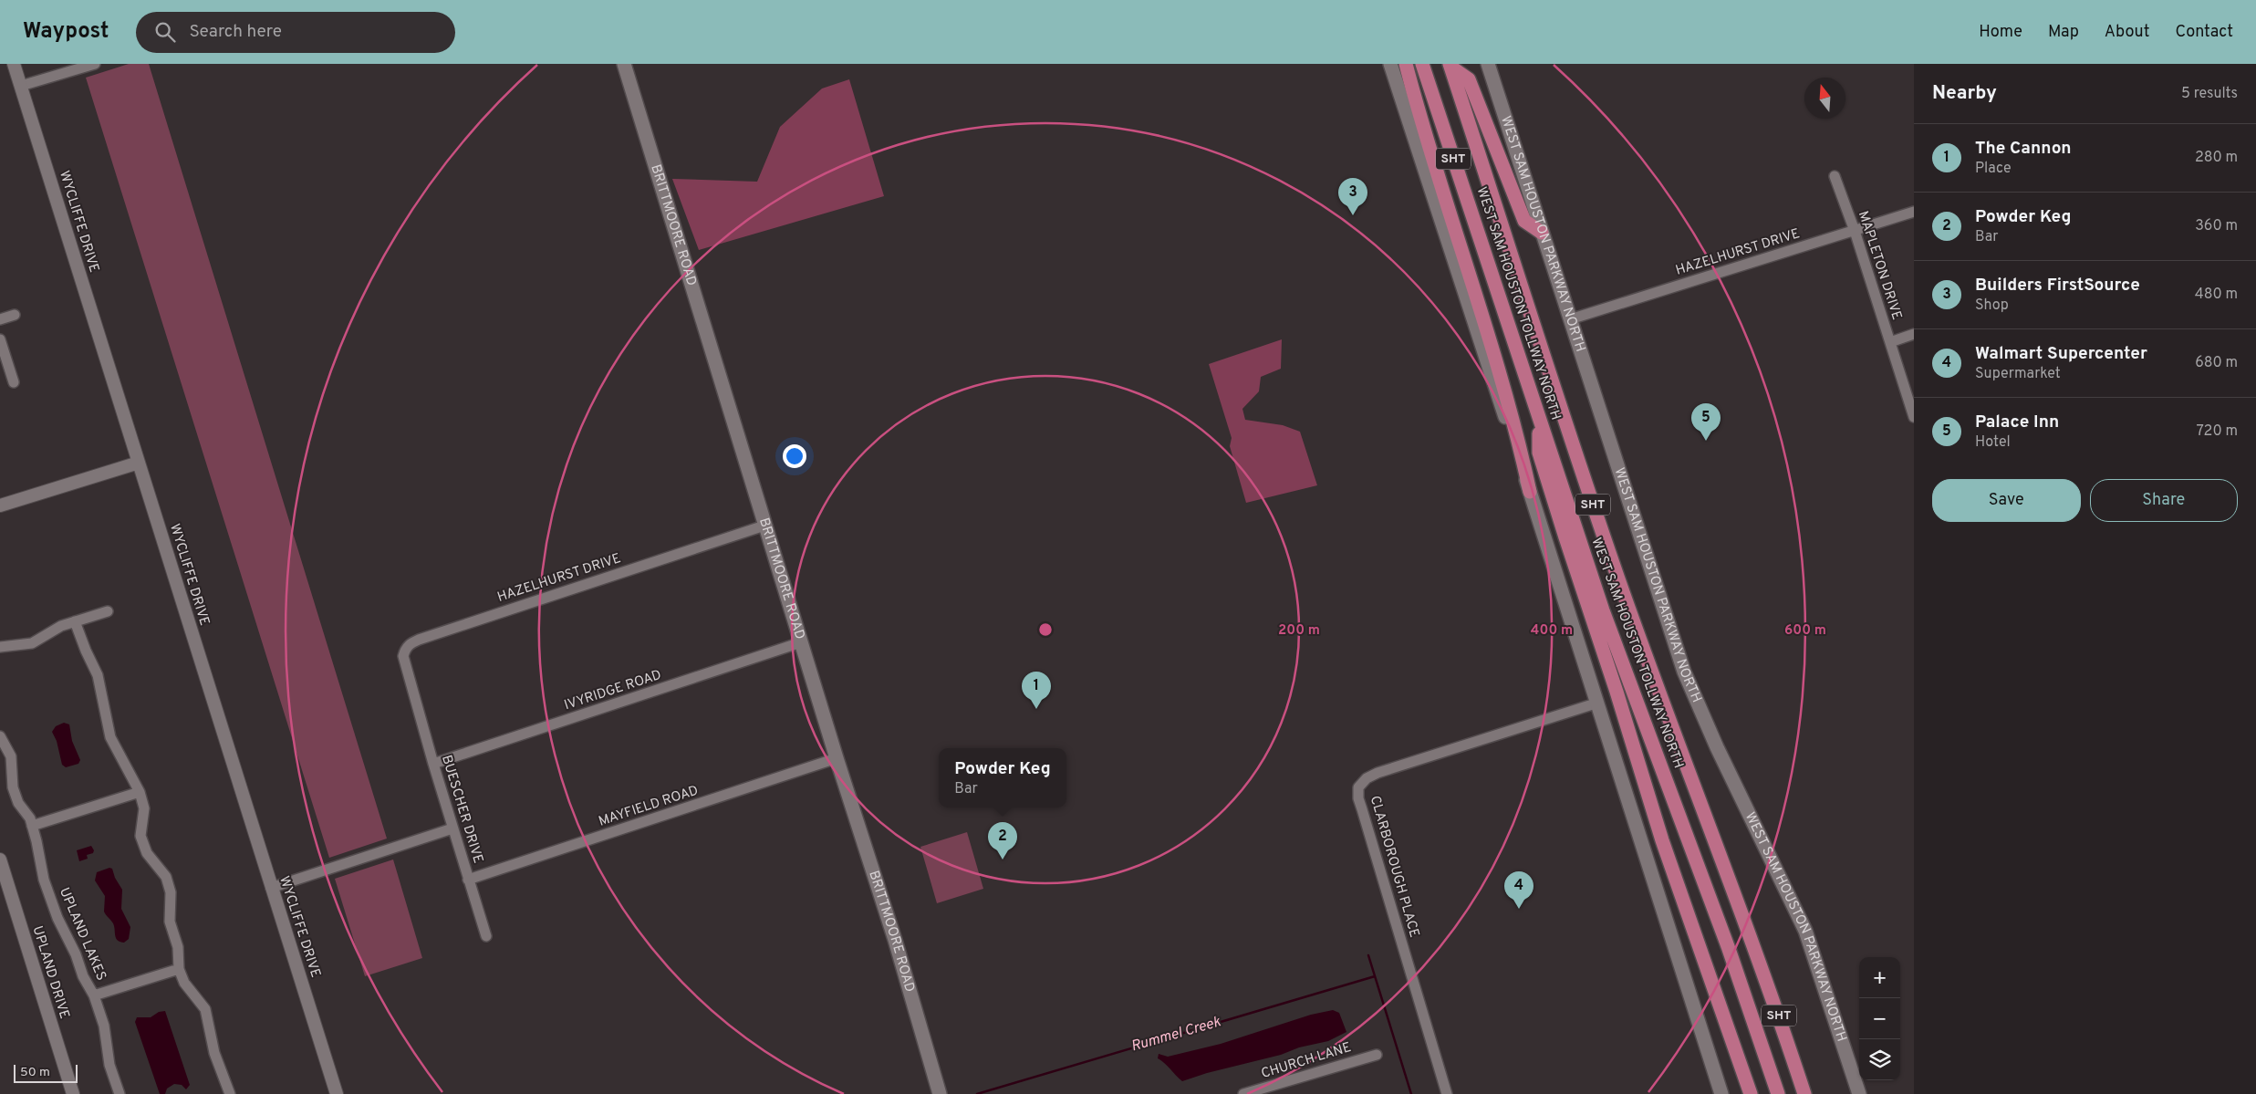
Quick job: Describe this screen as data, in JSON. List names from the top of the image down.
{
  "streets": {
    "highway": ["SHT", "WEST SAM HOUSTON TOLLWAY NORTH"],
    "main road": ["BRITTMOORE ROAD", "WEST SAM HOUSTON PARKWAY NORTH"],
    "street": [
      "WYCLIFFE DRIVE",
      "HAZELHURST DRIVE",
      "MAPLETON DRIVE",
      "IVYRIDGE ROAD",
      "MAYFIELD ROAD",
      "BUESCHER DRIVE",
      "CLARBOROUGH PLACE",
      "UPLAND LAKES",
      "UPLAND DRIVE",
      "CHURCH LANE"
    ]
  },
  "crossings": [
    ["BRITTMOORE ROAD", "HAZELHURST DRIVE"],
    ["BRITTMOORE ROAD", "IVYRIDGE ROAD"],
    ["BRITTMOORE ROAD", "MAYFIELD ROAD"],
    ["WEST SAM HOUSTON PARKWAY NORTH", "HAZELHURST DRIVE"],
    ["HAZELHURST DRIVE", "MAPLETON DRIVE"],
    ["HAZELHURST DRIVE", "BUESCHER DRIVE"],
    ["IVYRIDGE ROAD", "BUESCHER DRIVE"],
    ["MAYFIELD ROAD", "BUESCHER DRIVE"]
  ],
  "water": ["Rummel Creek"],
  "scale_bar": "50 m",
  "north": "top",
  "page": {
    "header": "Waypost",
    "search": "Search here",
    "nav": [
      "Home",
      "Map",
      "About",
      "Contact"
    ],
    "heading": ["Nearby", "5 results"],
    "list": [
      {
        "mark": "1",
        "name": "The Cannon",
        "note": "Place",
        "value": "280 m"
      },
      {
        "mark": "2",
        "name": "Powder Keg",
        "note": "Bar",
        "value": "360 m"
      },
      {
        "mark": "3",
        "name": "Builders FirstSource",
        "note": "Shop",
        "value": "480 m"
      },
      {
        "mark": "4",
        "name": "Walmart Supercenter",
        "note": "Supermarket",
        "value": "680 m"
      },
      {
        "mark": "5",
        "name": "Palace Inn",
        "note": "Hotel",
        "value": "720 m"
      }
    ],
    "pins": [
      "3",
      "5",
      "1",
      "2",
      "4"
    ],
    "buttons": ["Save", "Share"],
    "popup": ["Powder Keg", "Bar"],
    "map_buttons": ["+", "−"],
    "scale": "50 m"
  },
  "rings": ["200 m", "400 m", "600 m"]
}
